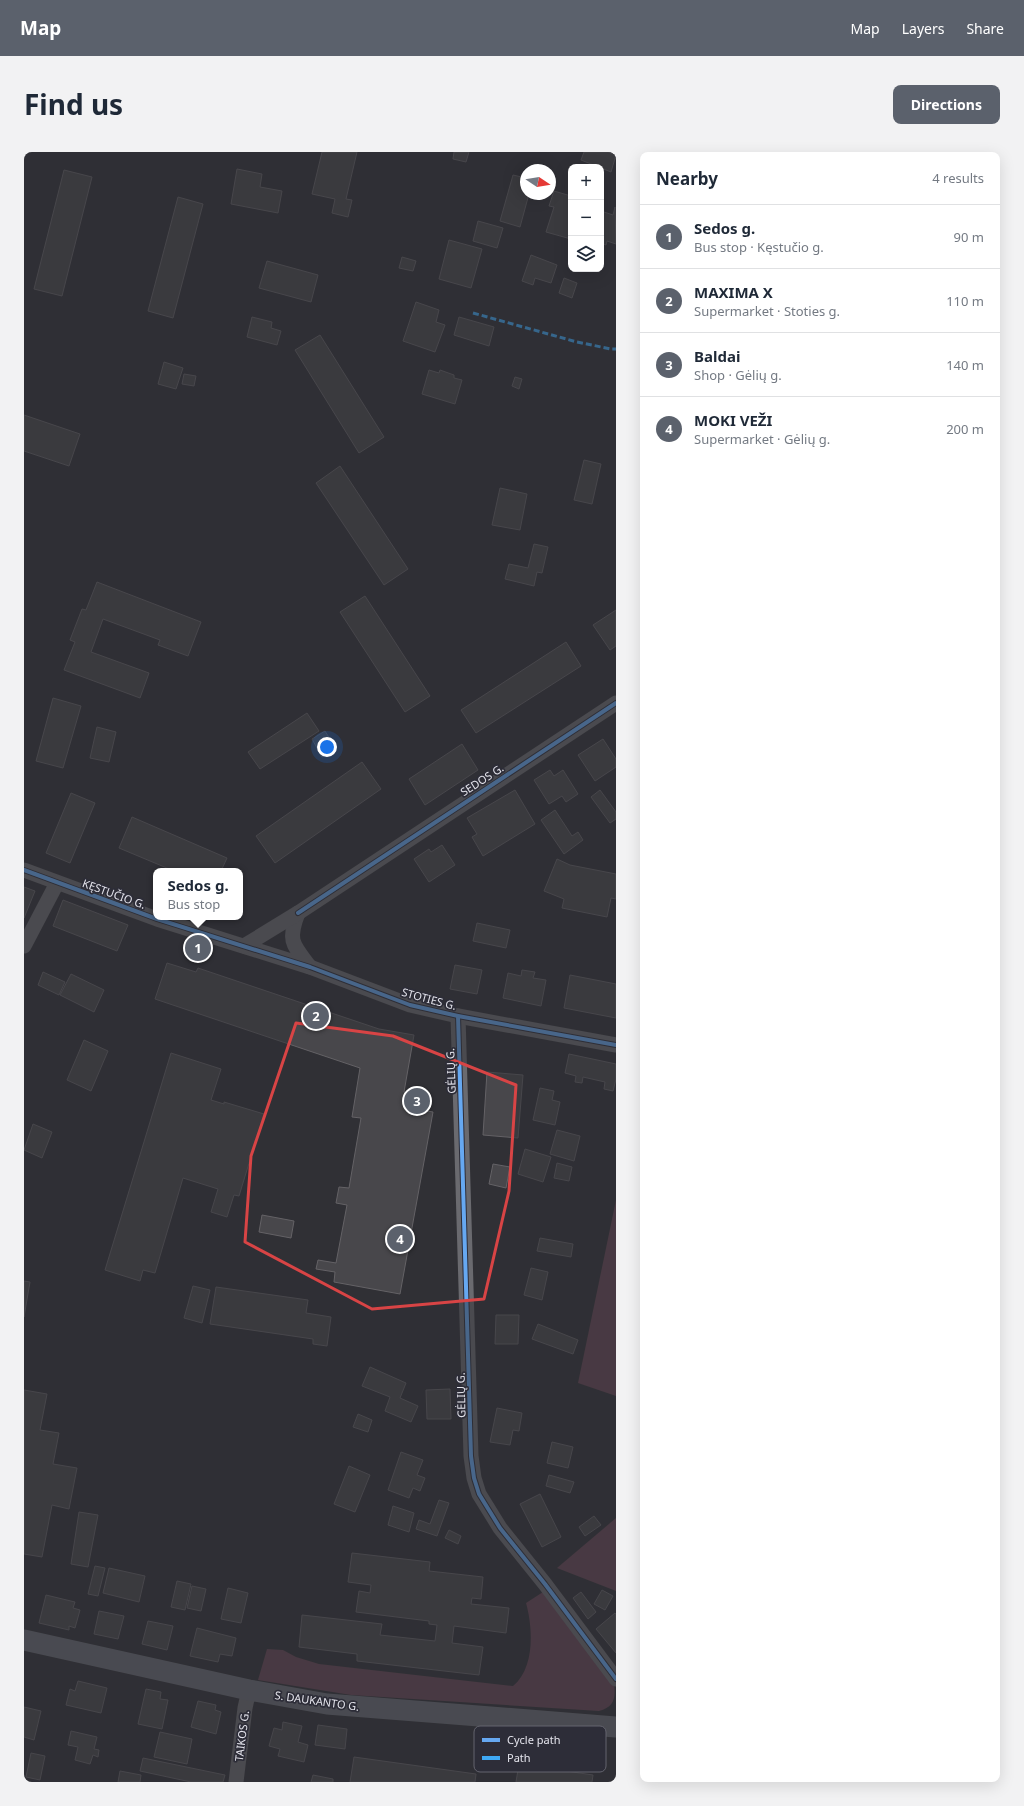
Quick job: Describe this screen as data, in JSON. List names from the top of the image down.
{
  "streets": {
    "main road": ["S. DAUKANTO G."],
    "street": [
      "SEDOS G.",
      "KĘSTUČIO G.",
      "STOTIES G.",
      "GĖLIŲ G.",
      "TAIKOS G."
    ]
  },
  "crossings": [
    ["SEDOS G.", "KĘSTUČIO G."],
    ["SEDOS G.", "STOTIES G."],
    ["KĘSTUČIO G.", "STOTIES G."],
    ["STOTIES G.", "GĖLIŲ G."],
    ["S. DAUKANTO G.", "TAIKOS G."]
  ],
  "legend": ["Cycle path", "Path"],
  "north": "right",
  "page": {
    "header": "Map",
    "nav": ["Map", "Layers", "Share"],
    "title": "Find us",
    "buttons": "Directions",
    "heading": ["Nearby", "4 results"],
    "map_buttons": ["+", "−"],
    "list": [
      {
        "mark": "1",
        "name": "Sedos g.",
        "note": "Bus stop · Kęstučio g.",
        "value": "90 m"
      },
      {
        "mark": "2",
        "name": "MAXIMA X",
        "note": "Supermarket · Stoties g.",
        "value": "110 m"
      },
      {
        "mark": "3",
        "name": "Baldai",
        "note": "Shop · Gėlių g.",
        "value": "140 m"
      },
      {
        "mark": "4",
        "name": "MOKI VEŽI",
        "note": "Supermarket · Gėlių g.",
        "value": "200 m"
      }
    ],
    "popup": ["Sedos g.", "Bus stop"],
    "pins": [
      "1",
      "2",
      "3",
      "4"
    ]
  }
}
